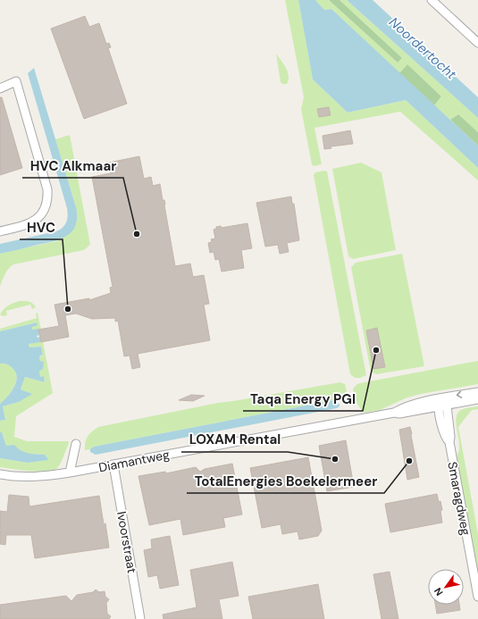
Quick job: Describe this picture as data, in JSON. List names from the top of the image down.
{
  "streets": {
    "street": ["Diamantweg", "Smaragdweg", "Ivoorstraat"]
  },
  "crossings": [
    ["Diamantweg", "Smaragdweg"],
    ["Diamantweg", "Ivoorstraat"]
  ],
  "water": ["Noordertocht"],
  "places": [
    "HVC Alkmaar",
    "HVC",
    "Taqa Energy PGI",
    "LOXAM Rental",
    "TotalEnergies Boekelermeer"
  ],
  "north": "bottom left"
}
